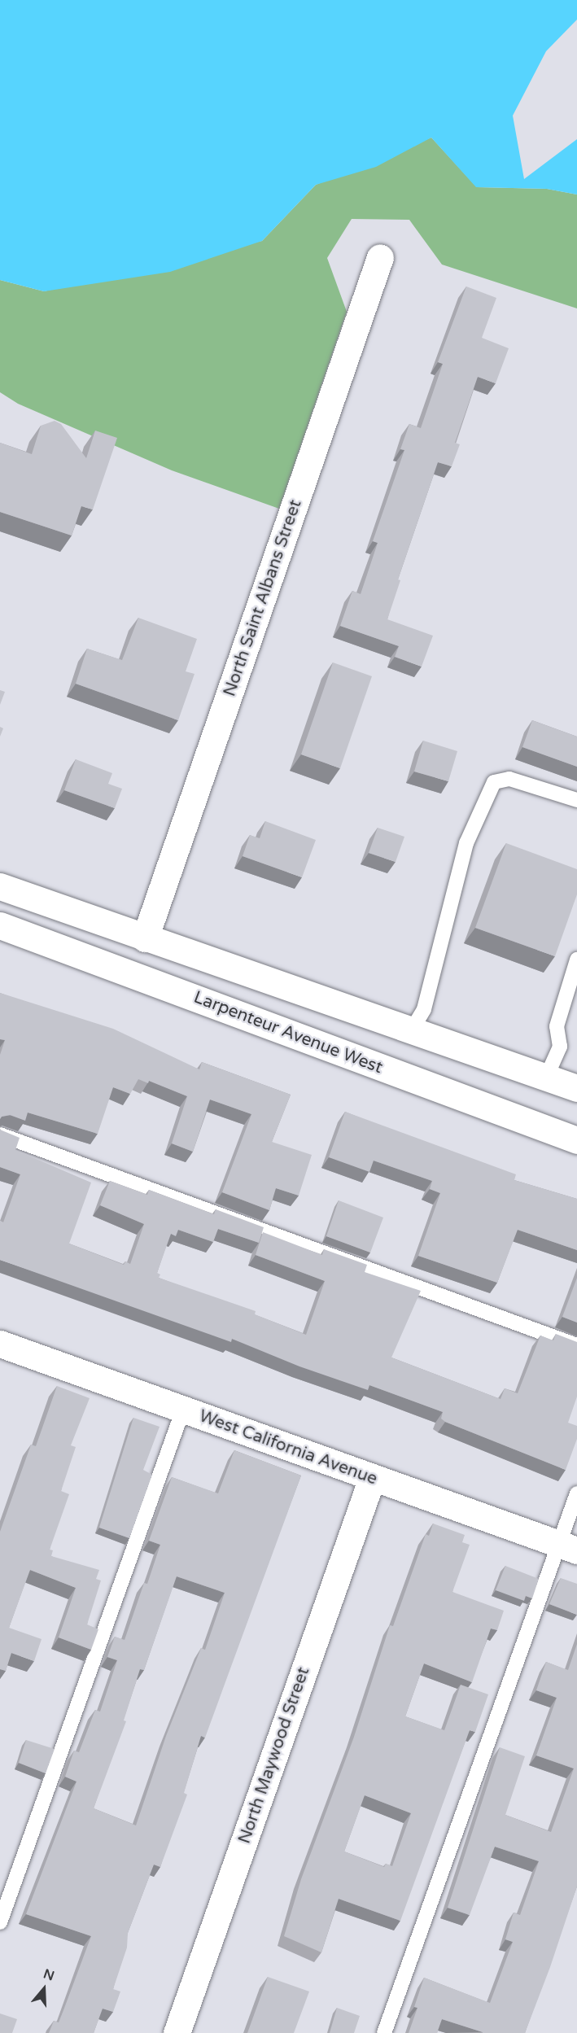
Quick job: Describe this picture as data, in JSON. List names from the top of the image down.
{
  "streets": {
    "street": [
      "North Saint Albans Street",
      "Larpenteur Avenue West",
      "West California Avenue",
      "North Maywood Street"
    ]
  },
  "crossings": [
    ["West California Avenue", "North Maywood Street"]
  ],
  "north": "top"
}
